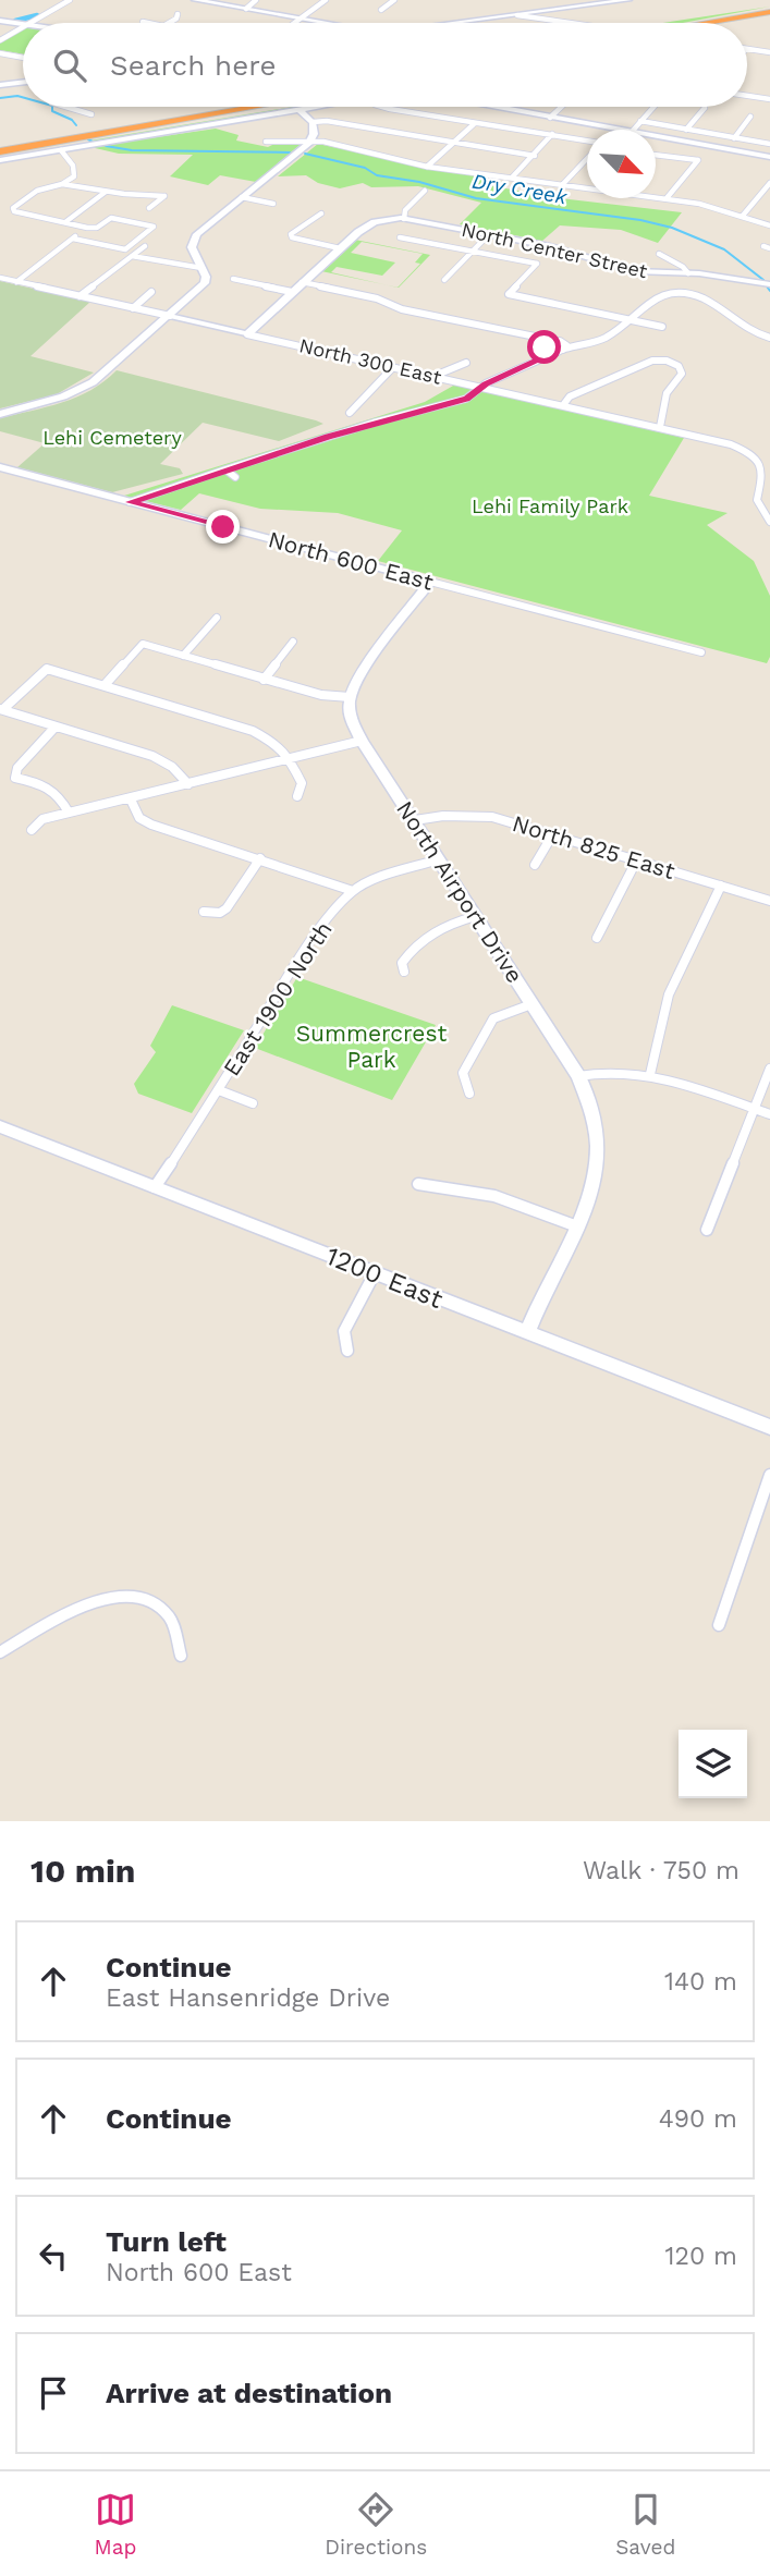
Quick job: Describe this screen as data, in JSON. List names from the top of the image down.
{
  "streets": {
    "street": [
      "North Center Street",
      "North 300 East",
      "North 600 East",
      "North 825 East",
      "North Airport Drive",
      "East 1900 North",
      "1200 East"
    ]
  },
  "crossings": [
    ["North 825 East", "North Airport Drive"],
    ["North Airport Drive", "East 1900 North"],
    ["East 1900 North", "1200 East"]
  ],
  "water": ["Dry Creek"],
  "parks": ["Lehi Cemetery", "Lehi Family Park", "Summercrest Park"],
  "north": "bottom right",
  "page": {
    "search": "Search here",
    "heading": ["10 min", "Walk · 750 m"],
    "list": [
      ["Continue", "East Hansenridge Drive", "140 m"],
      ["Continue", "490 m"],
      ["Turn left", "North 600 East", "120 m"],
      "Arrive at destination"
    ],
    "nav": ["Map", "Directions", "Saved"]
  }
}
